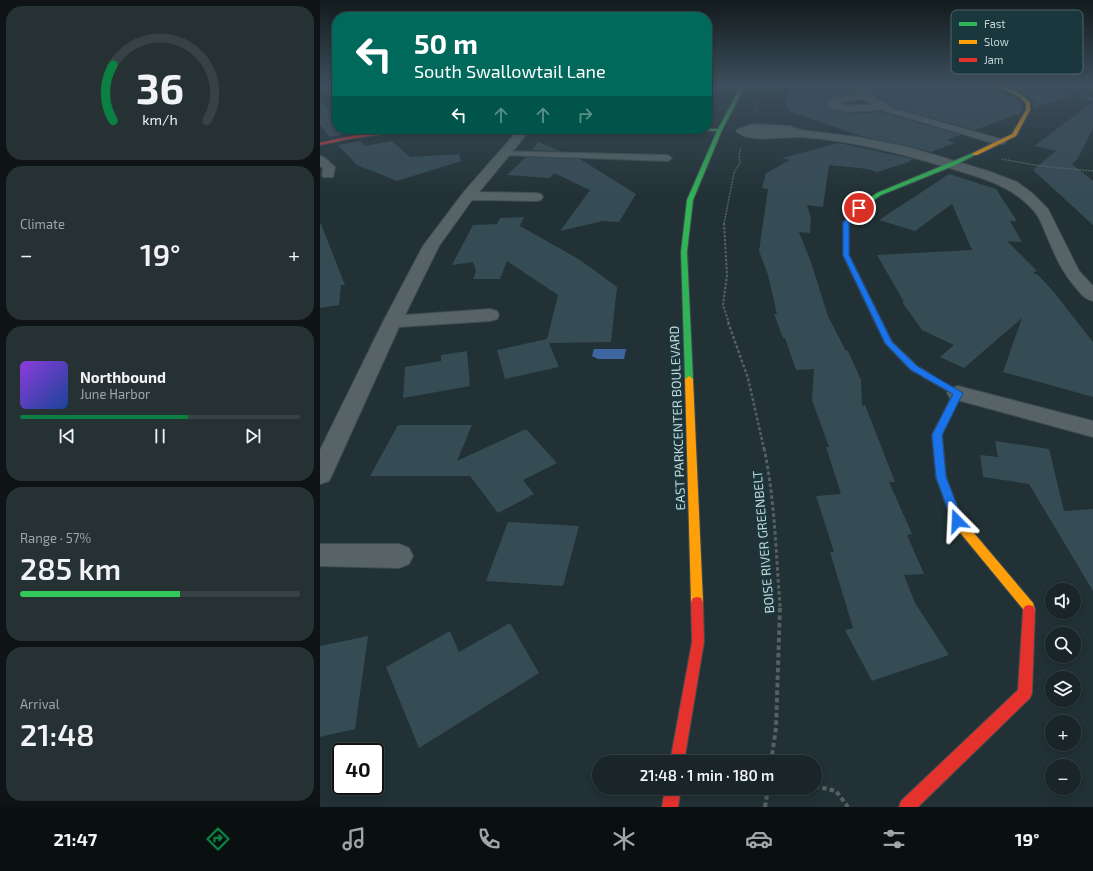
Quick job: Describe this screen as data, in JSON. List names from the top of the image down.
{
  "streets": {
    "street": ["EAST PARKCENTER BOULEVARD"],
    "path": ["BOISE RIVER GREENBELT"]
  },
  "legend": ["Fast", "Slow", "Jam"],
  "page": {
    "turn": ["50 m", "South Swallowtail Lane"],
    "tile": [
      "Climate",
      ["Range · 57%", "285 km"],
      ["Arrival", "21:48"]
    ],
    "heat": ["−", "19°", "+"],
    "song": ["Northbound", "June Harbor"],
    "map_buttons": ["+", "−"],
    "limit": "40",
    "trip": "21:48 · 1 min · 180 m",
    "tabs": ["21:47", "19°"],
    "gauge": ["36", "km/h"]
  }
}
